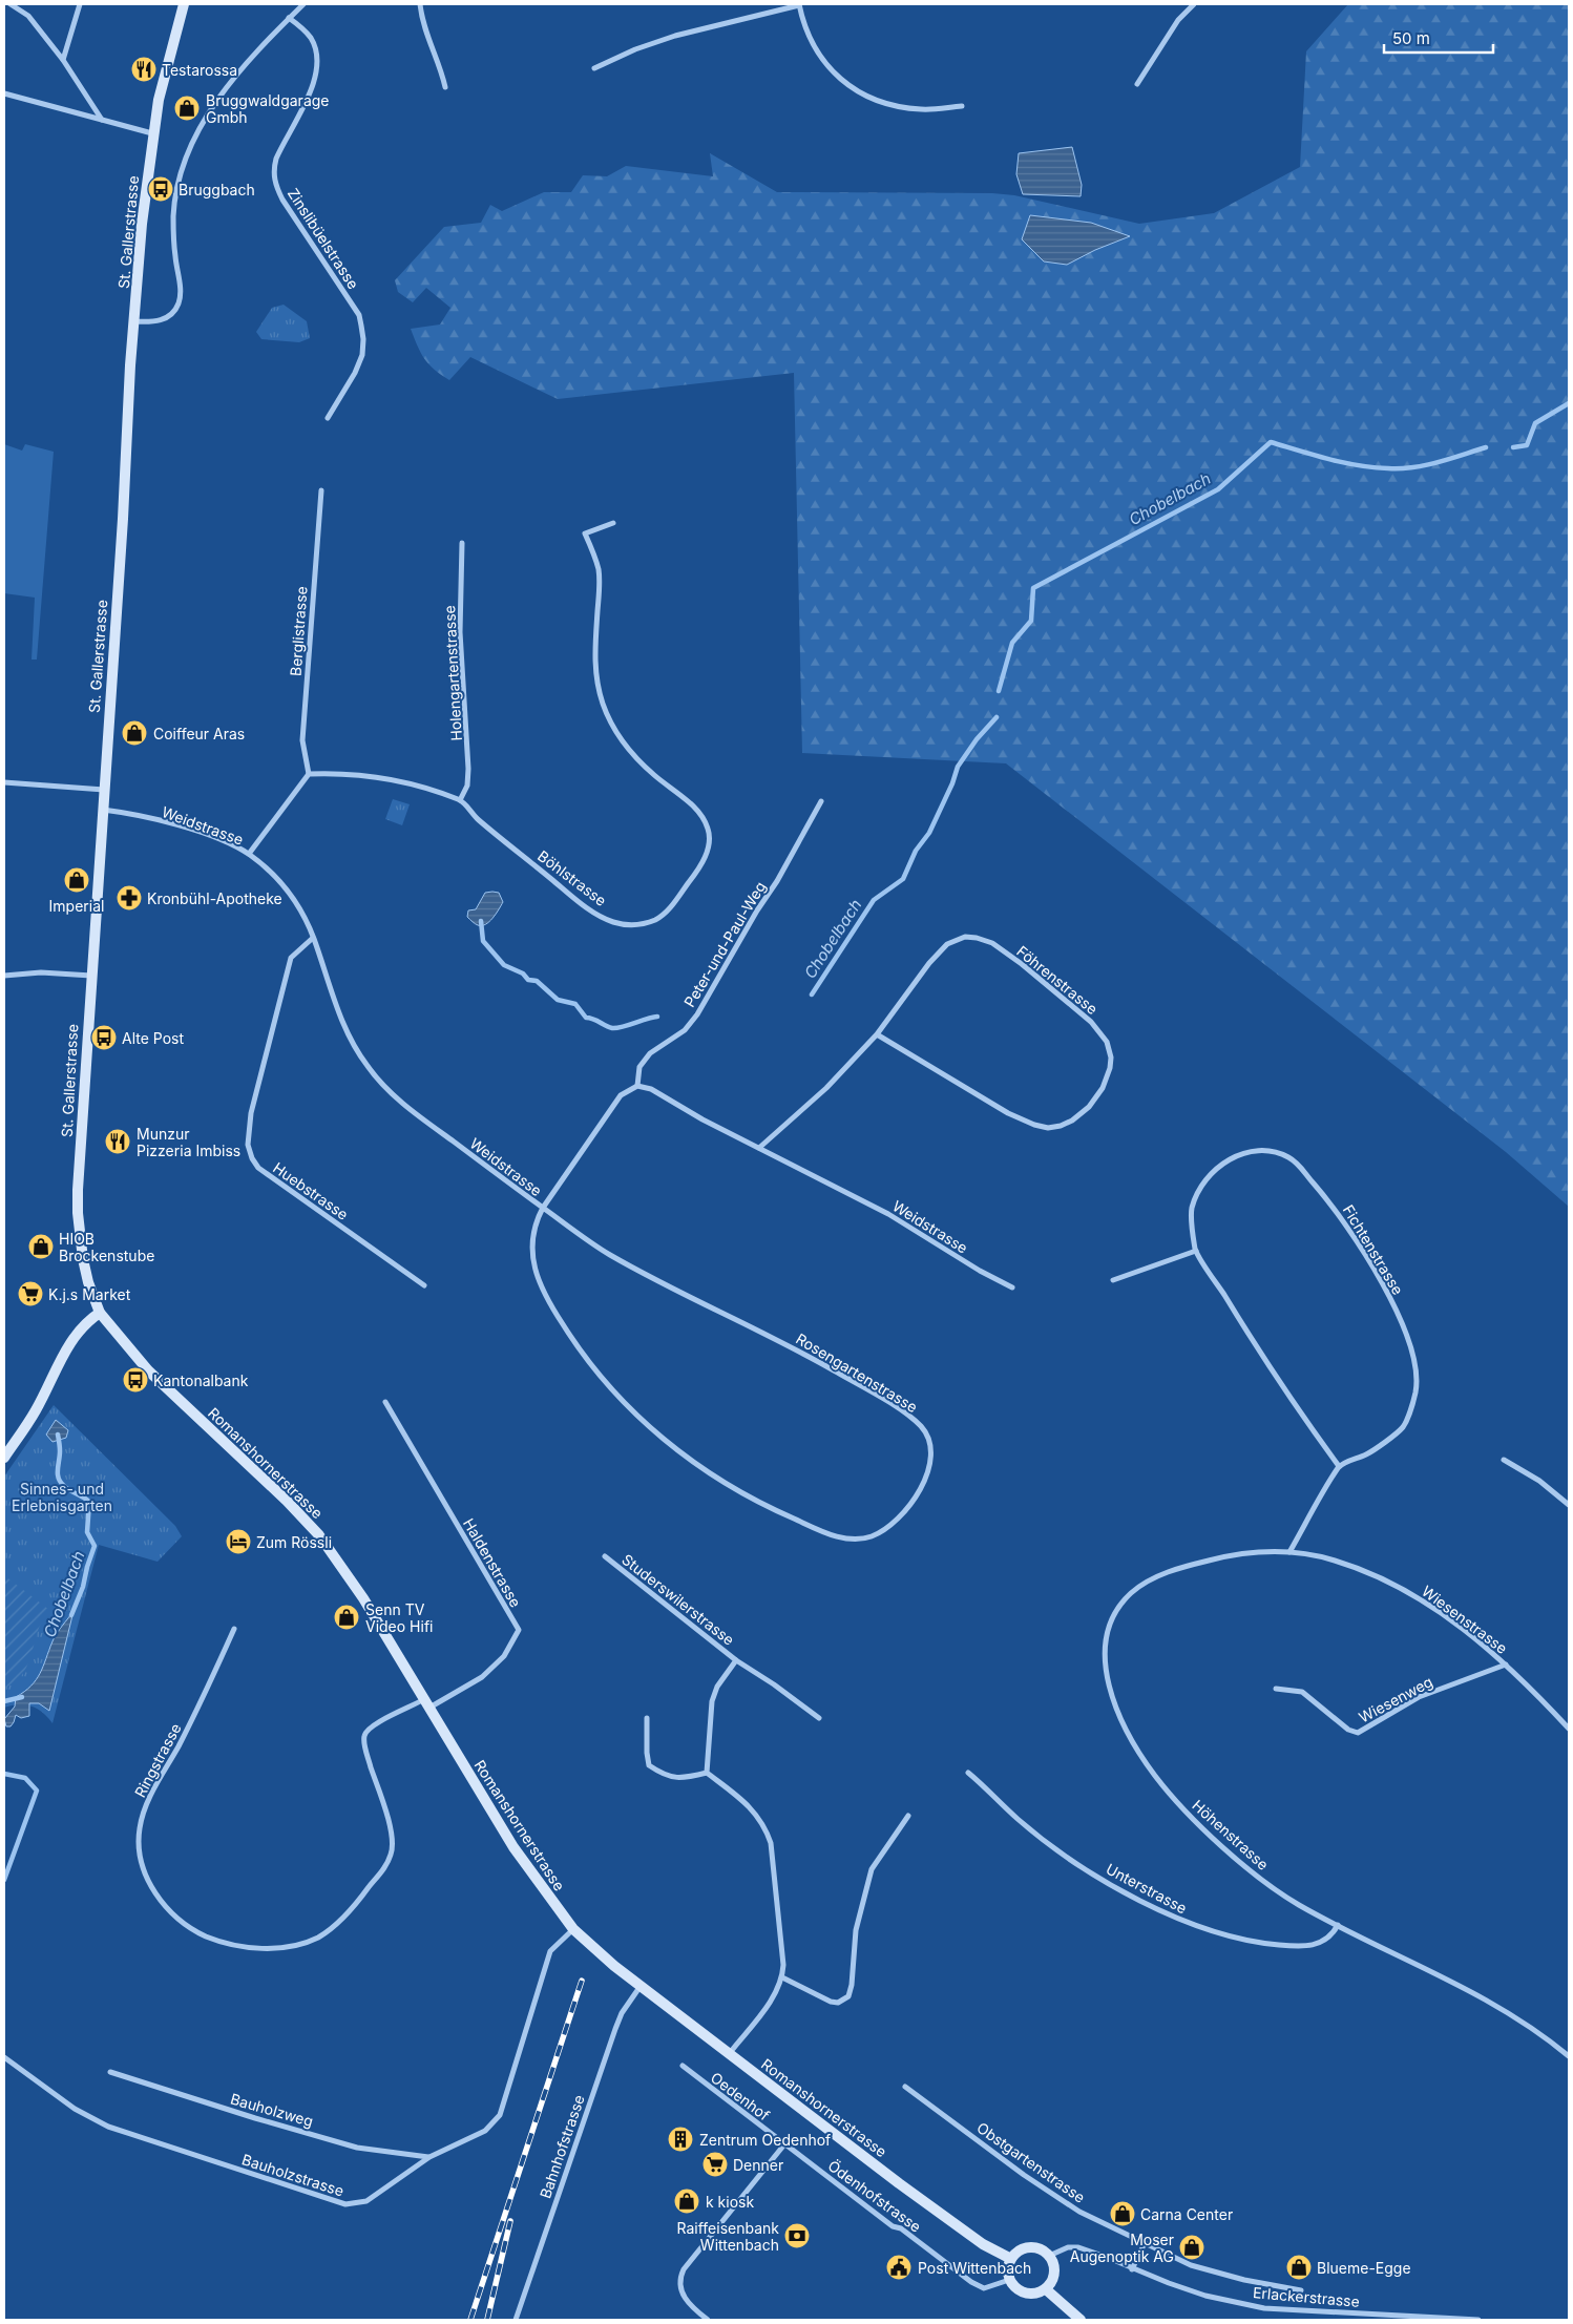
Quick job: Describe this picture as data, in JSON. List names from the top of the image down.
{
  "streets": {
    "main road": ["St. Gallerstrasse", "Romanshornerstrasse"],
    "street": [
      "Zinslibüelstrasse",
      "Berglistrasse",
      "Holengartenstrasse",
      "Weidstrasse",
      "Böhlstrasse",
      "Peter-und-Paul-Weg",
      "Föhrenstrasse",
      "Huebstrasse",
      "Fichtenstrasse",
      "Rosengartenstrasse",
      "Haldenstrasse",
      "Studerswilerstrasse",
      "Wiesenstrasse",
      "Wiesenweg",
      "Ringstrasse",
      "Höhenstrasse",
      "Unterstrasse",
      "Oedenhof",
      "Bauholzweg",
      "Bahnhofstrasse",
      "Obstgartenstrasse",
      "Bauholzstrasse",
      "Ödenhofstrasse",
      "Erlackerstrasse"
    ]
  },
  "crossings": [
    ["St. Gallerstrasse", "Weidstrasse"],
    ["St. Gallerstrasse", "Romanshornerstrasse"],
    ["Berglistrasse", "Böhlstrasse"],
    ["Holengartenstrasse", "Böhlstrasse"],
    ["Weidstrasse", "Peter-und-Paul-Weg"],
    ["Weidstrasse", "Föhrenstrasse"],
    ["Weidstrasse", "Huebstrasse"],
    ["Weidstrasse", "Rosengartenstrasse"],
    ["Romanshornerstrasse", "Haldenstrasse"],
    ["Romanshornerstrasse", "Ringstrasse"],
    ["Romanshornerstrasse", "Bahnhofstrasse"],
    ["Romanshornerstrasse", "Bauholzstrasse"],
    ["Romanshornerstrasse", "Ödenhofstrasse"],
    ["Romanshornerstrasse", "Erlackerstrasse"],
    ["Haldenstrasse", "Ringstrasse"],
    ["Wiesenstrasse", "Wiesenweg"],
    ["Wiesenstrasse", "Höhenstrasse"],
    ["Höhenstrasse", "Unterstrasse"],
    ["Oedenhof", "Ödenhofstrasse"],
    ["Bauholzweg", "Bauholzstrasse"],
    ["Ödenhofstrasse", "Erlackerstrasse"]
  ],
  "water": ["Chobelbach"],
  "parks": ["Sinnes- und Erlebnisgarten"],
  "places": {
    "restaurant": ["Testarossa", "Munzur Pizzeria Imbiss"],
    "shop": [
      "Bruggwaldgarage Gmbh",
      "Coiffeur Aras",
      "Imperial",
      "HIOB Brockenstube",
      "Senn TV Video Hifi",
      "k kiosk",
      "Carna Center",
      "Moser Augenoptik AG",
      "Blueme-Egge"
    ],
    "bus stop": ["Bruggbach", "Alte Post", "Kantonalbank"],
    "pharmacy": ["Kronbühl-Apotheke"],
    "supermarket": ["K.j.s Market", "Denner"],
    "hotel": ["Zum Rössli"],
    "building": ["Zentrum Oedenhof"],
    "bank": ["Raiffeisenbank Wittenbach"],
    "public building": ["Post Wittenbach"]
  },
  "scale_bar": "50 m"
}
